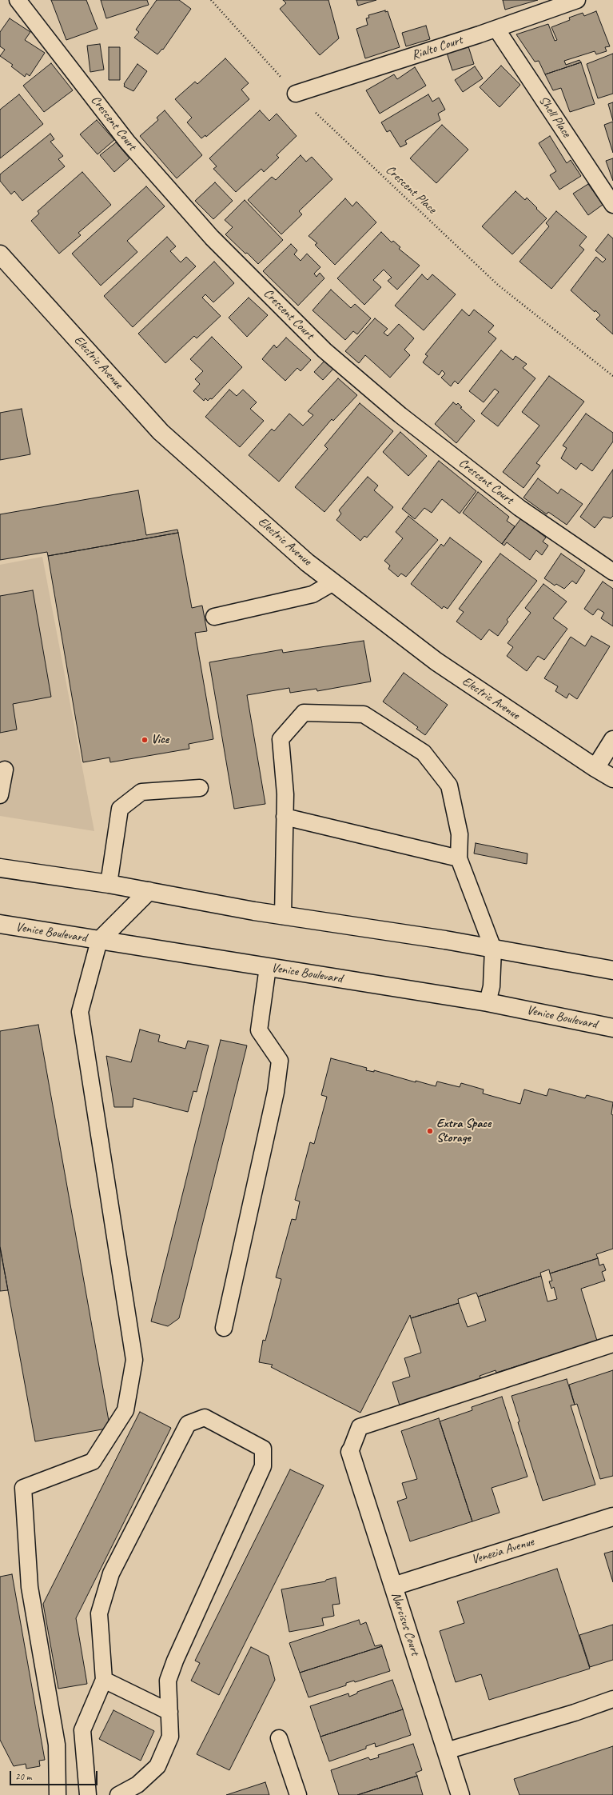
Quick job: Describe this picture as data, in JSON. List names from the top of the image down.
{
  "streets": {
    "street": [
      "Electric Avenue",
      "Venice Boulevard",
      "Venezia Avenue",
      "Narcisus Court"
    ],
    "lane": ["Rialto Court", "Shell Place", "Crescent Court"],
    "path": ["Crescent Place"]
  },
  "crossings": [
    ["Rialto Court", "Shell Place"],
    ["Rialto Court", "Crescent Place"],
    ["Venezia Avenue", "Narcisus Court"]
  ],
  "places": ["Vice", "Extra Space Storage"],
  "scale_bar": "20 m"
}
